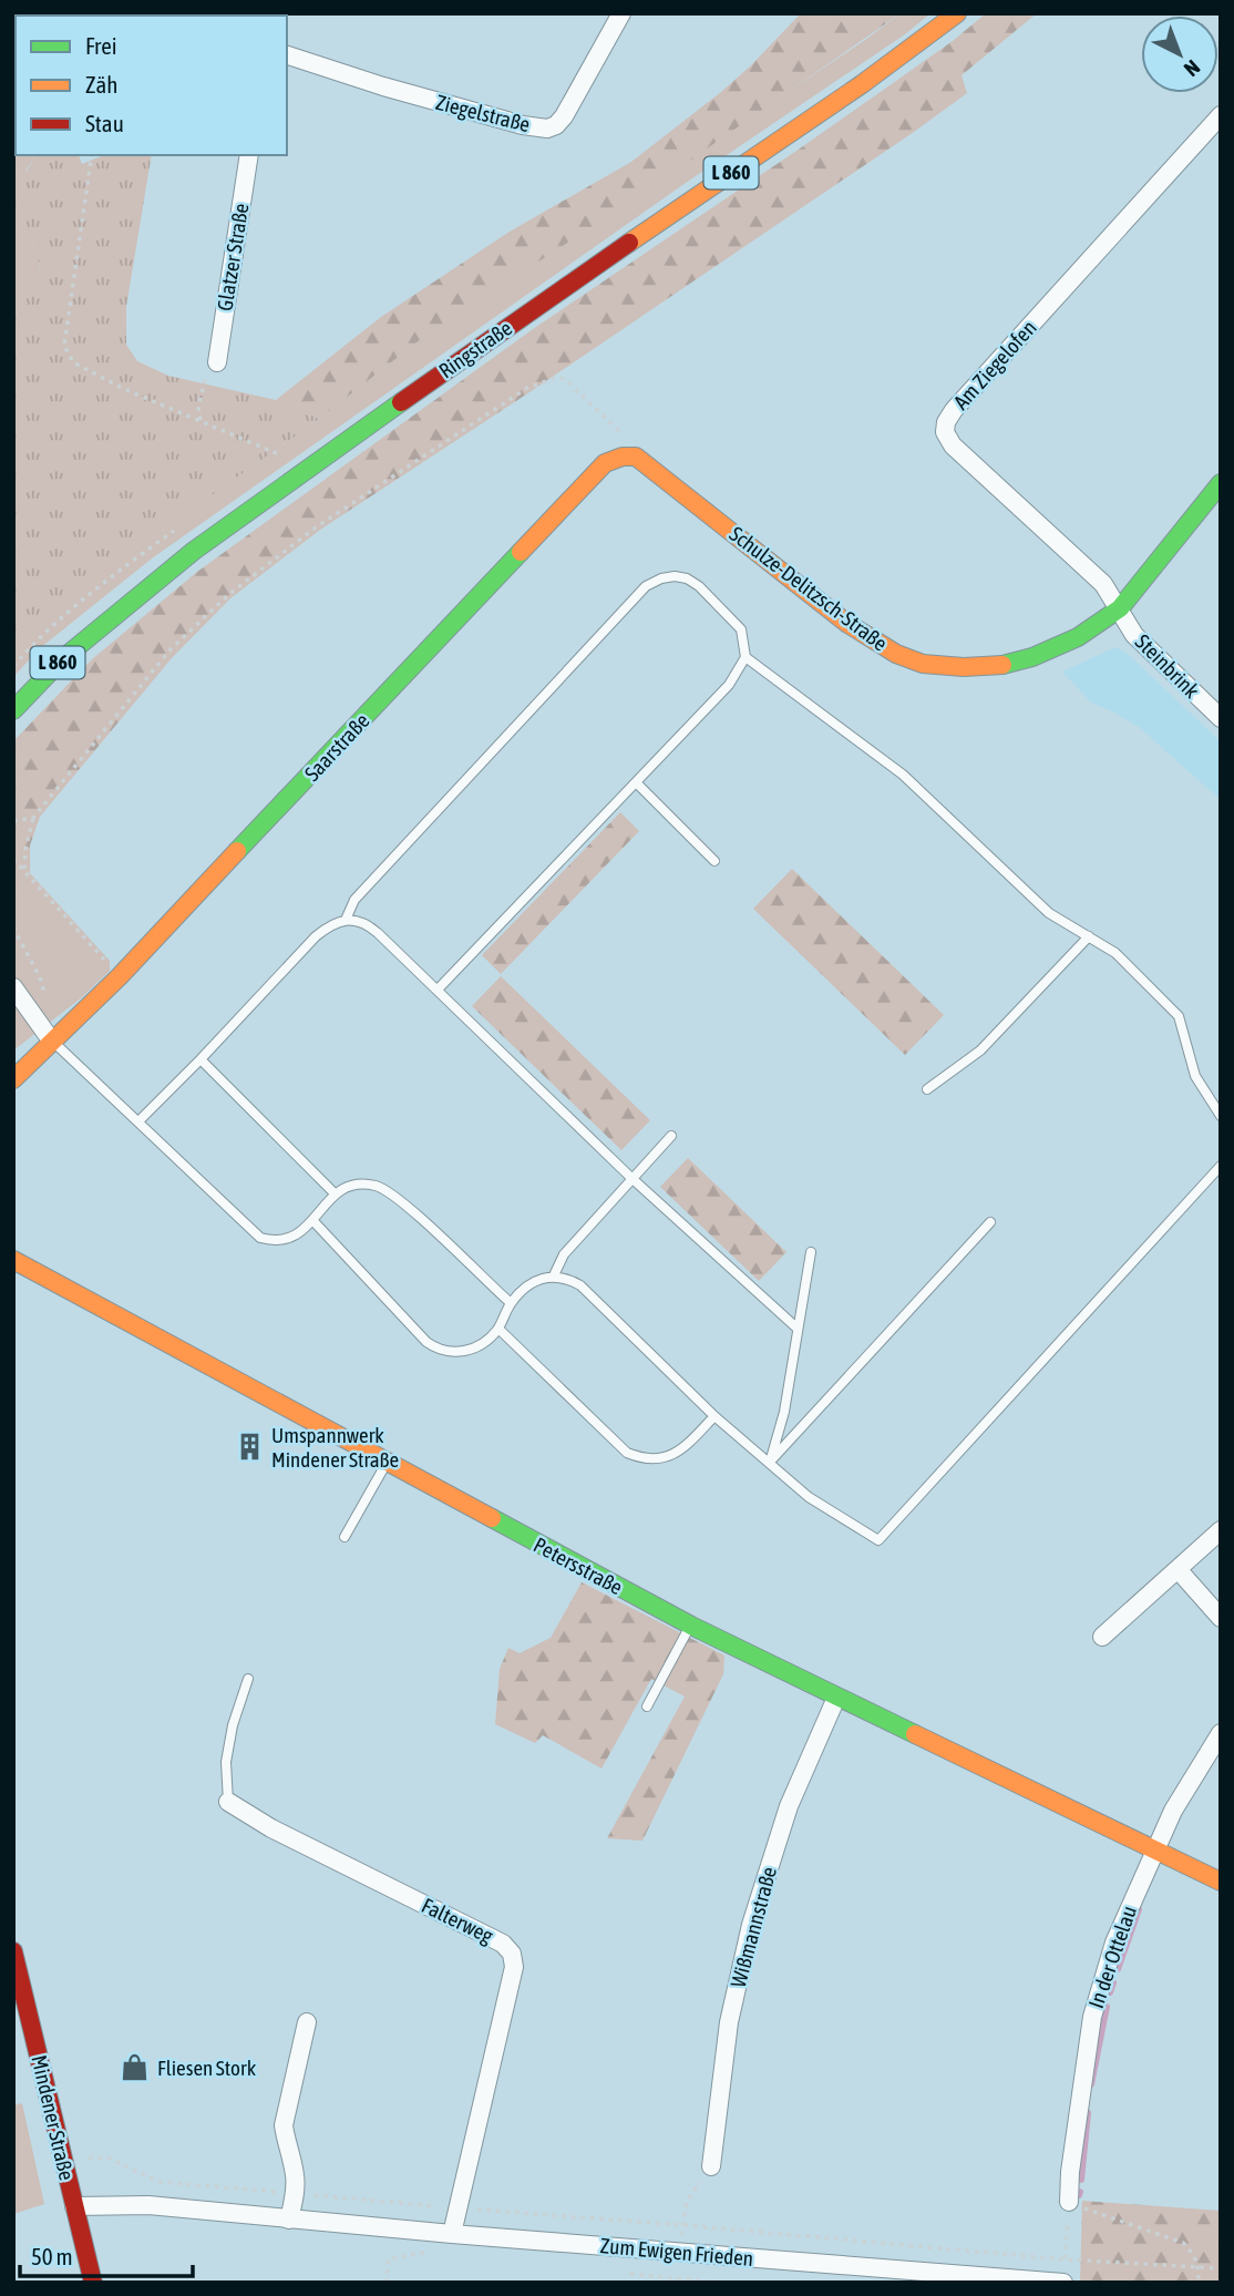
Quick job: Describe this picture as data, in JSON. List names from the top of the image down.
{
  "streets": {
    "street": [
      "Ziegelstraße",
      "L 860",
      "Glatzer Straße",
      "Ringstraße",
      "Am Ziegelofen",
      "Schulze-Delitzsch-Straße",
      "Steinbrink",
      "Saarstraße",
      "Petersstraße",
      "Falterweg",
      "Wißmannstraße",
      "In der Ottelau",
      "Mindener Straße",
      "Zum Ewigen Frieden"
    ]
  },
  "crossings": [
    ["Am Ziegelofen", "Schulze-Delitzsch-Straße"],
    ["Am Ziegelofen", "Steinbrink"],
    ["Schulze-Delitzsch-Straße", "Steinbrink"],
    ["Schulze-Delitzsch-Straße", "Saarstraße"],
    ["Petersstraße", "Wißmannstraße"],
    ["Petersstraße", "In der Ottelau"],
    ["Falterweg", "Zum Ewigen Frieden"],
    ["Mindener Straße", "Zum Ewigen Frieden"]
  ],
  "places": {
    "building": ["Umspannwerk Mindener Straße"],
    "shop": ["Fliesen Stork"]
  },
  "legend": ["Frei", "Zäh", "Stau"],
  "scale_bar": "50 m",
  "north": "bottom right"
}
